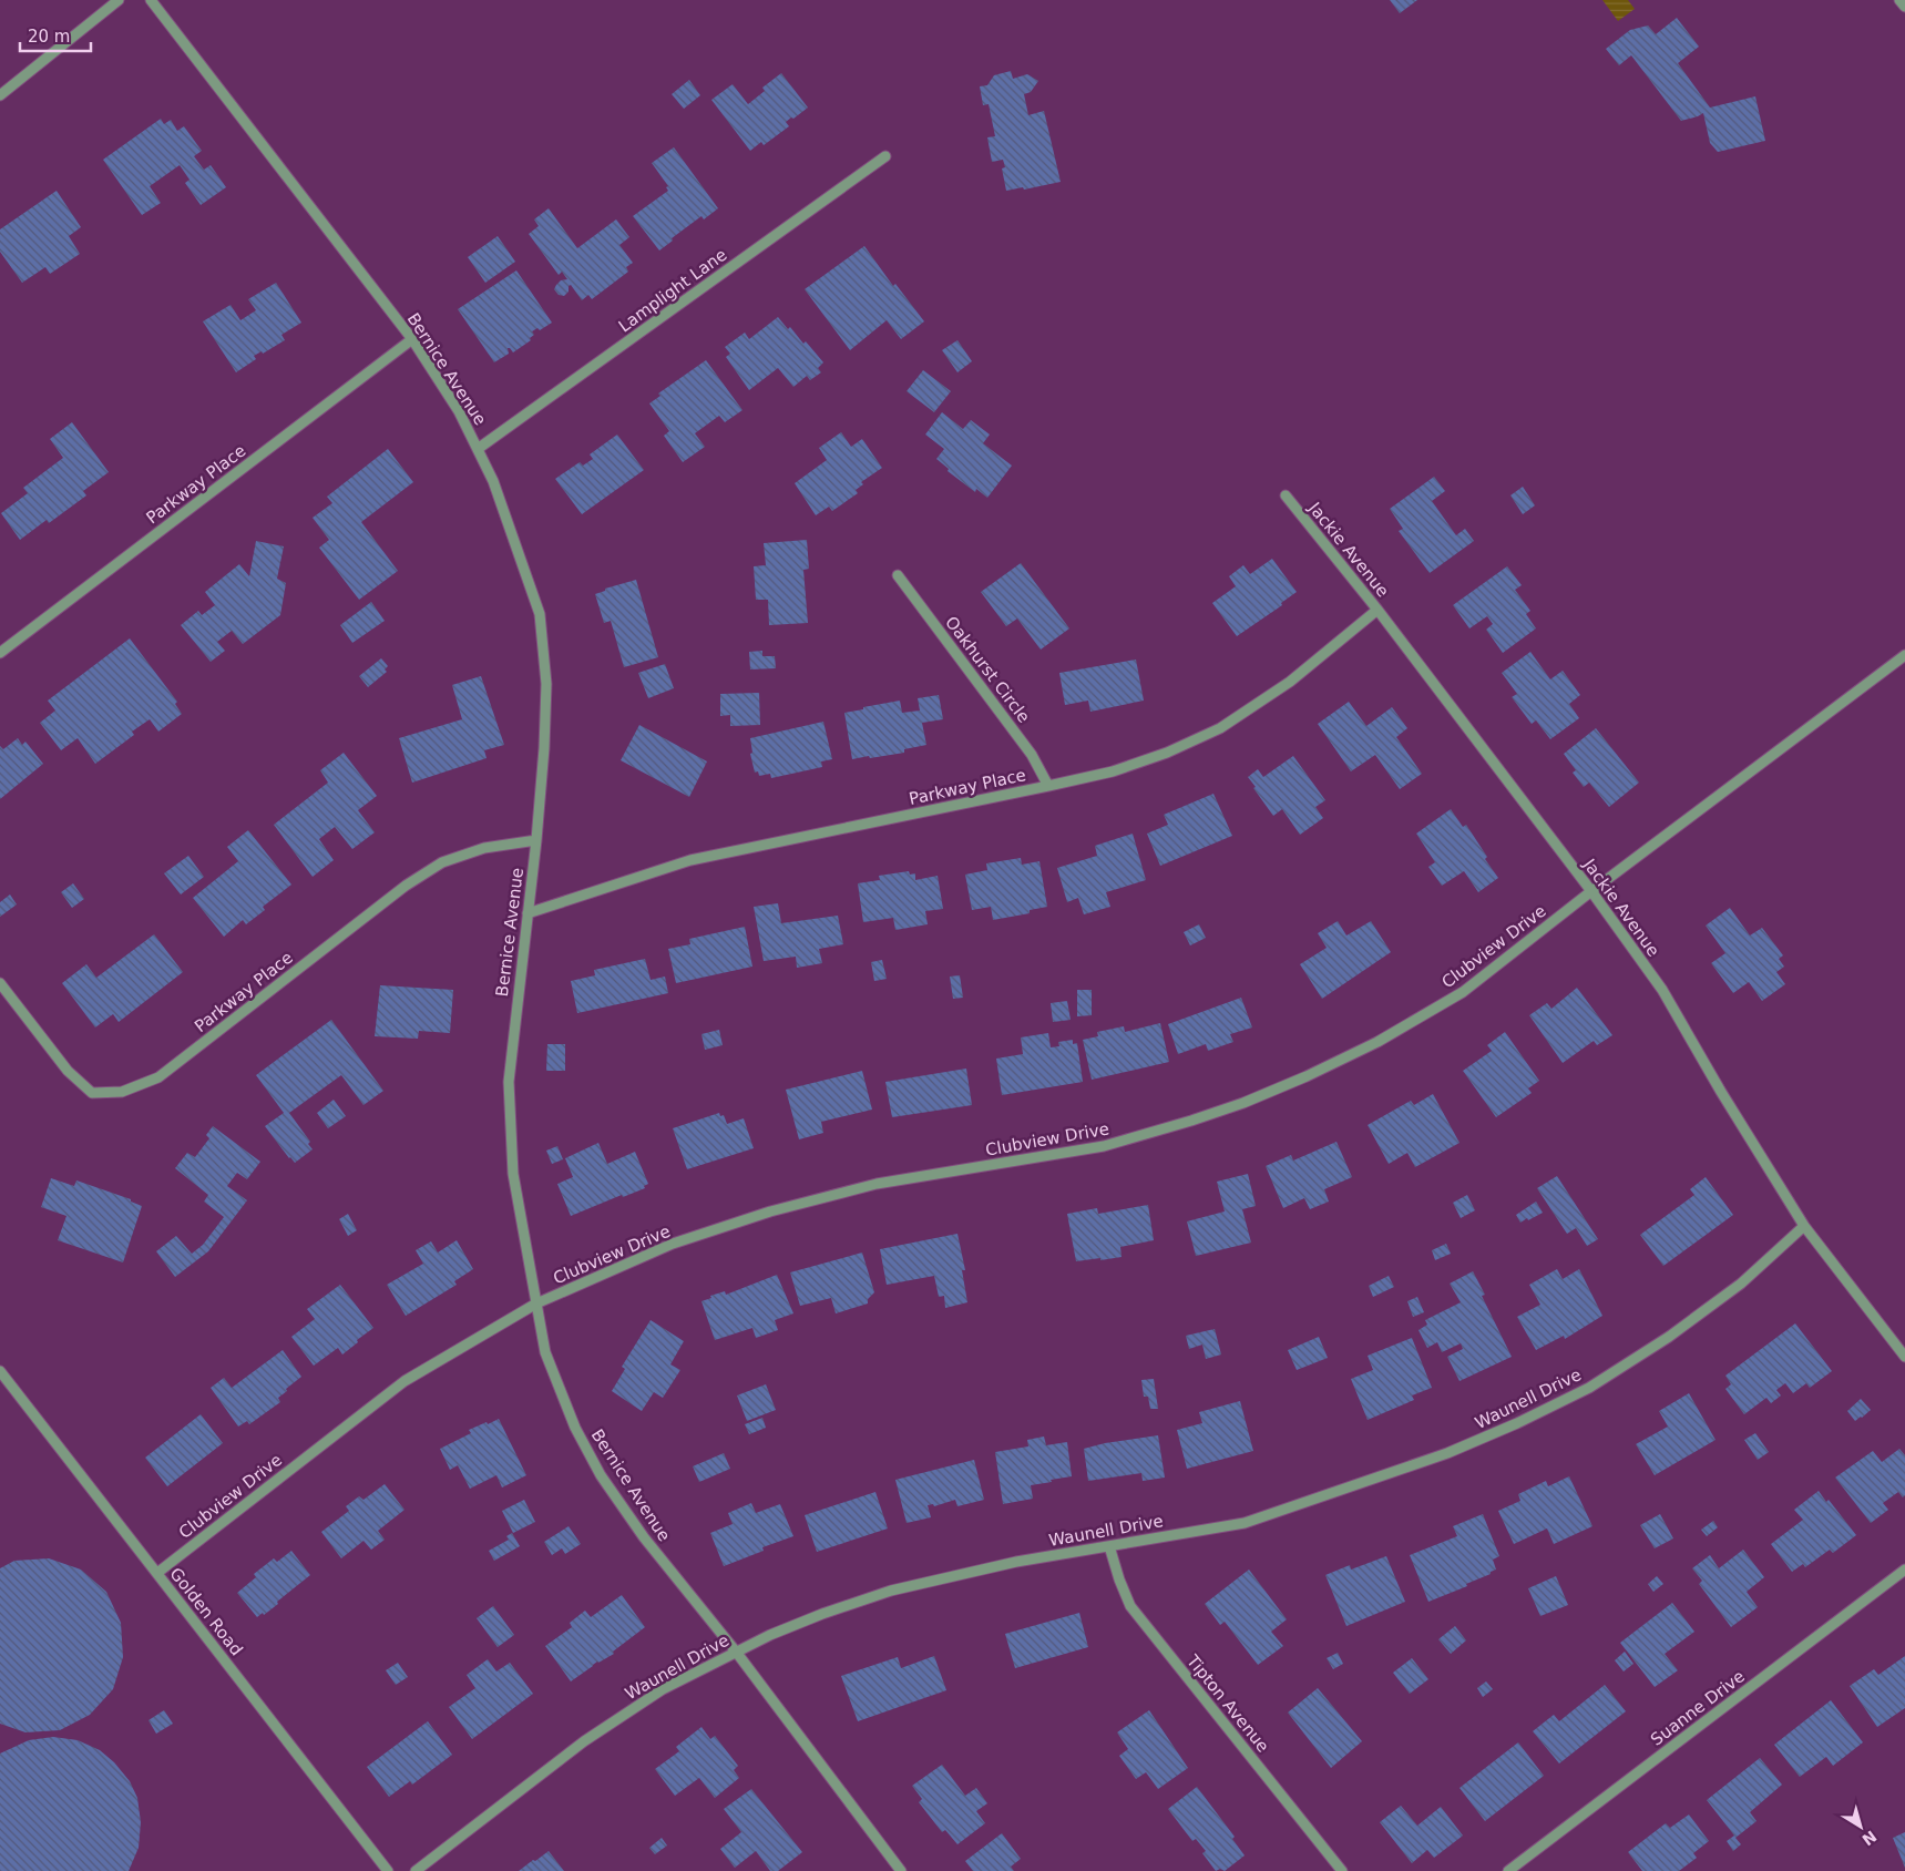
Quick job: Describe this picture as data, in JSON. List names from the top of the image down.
{
  "streets": {
    "street": [
      "Lamplight Lane",
      "Bernice Avenue",
      "Parkway Place",
      "Jackie Avenue",
      "Oakhurst Circle",
      "Clubview Drive",
      "Waunell Drive",
      "Golden Road",
      "Tipton Avenue",
      "Suanne Drive"
    ]
  },
  "crossings": [
    ["Lamplight Lane", "Bernice Avenue"],
    ["Bernice Avenue", "Parkway Place"],
    ["Bernice Avenue", "Clubview Drive"],
    ["Bernice Avenue", "Waunell Drive"],
    ["Parkway Place", "Jackie Avenue"],
    ["Parkway Place", "Oakhurst Circle"],
    ["Jackie Avenue", "Clubview Drive"],
    ["Jackie Avenue", "Waunell Drive"],
    ["Clubview Drive", "Golden Road"],
    ["Waunell Drive", "Tipton Avenue"]
  ],
  "scale_bar": "20 m",
  "north": "bottom right"
}
